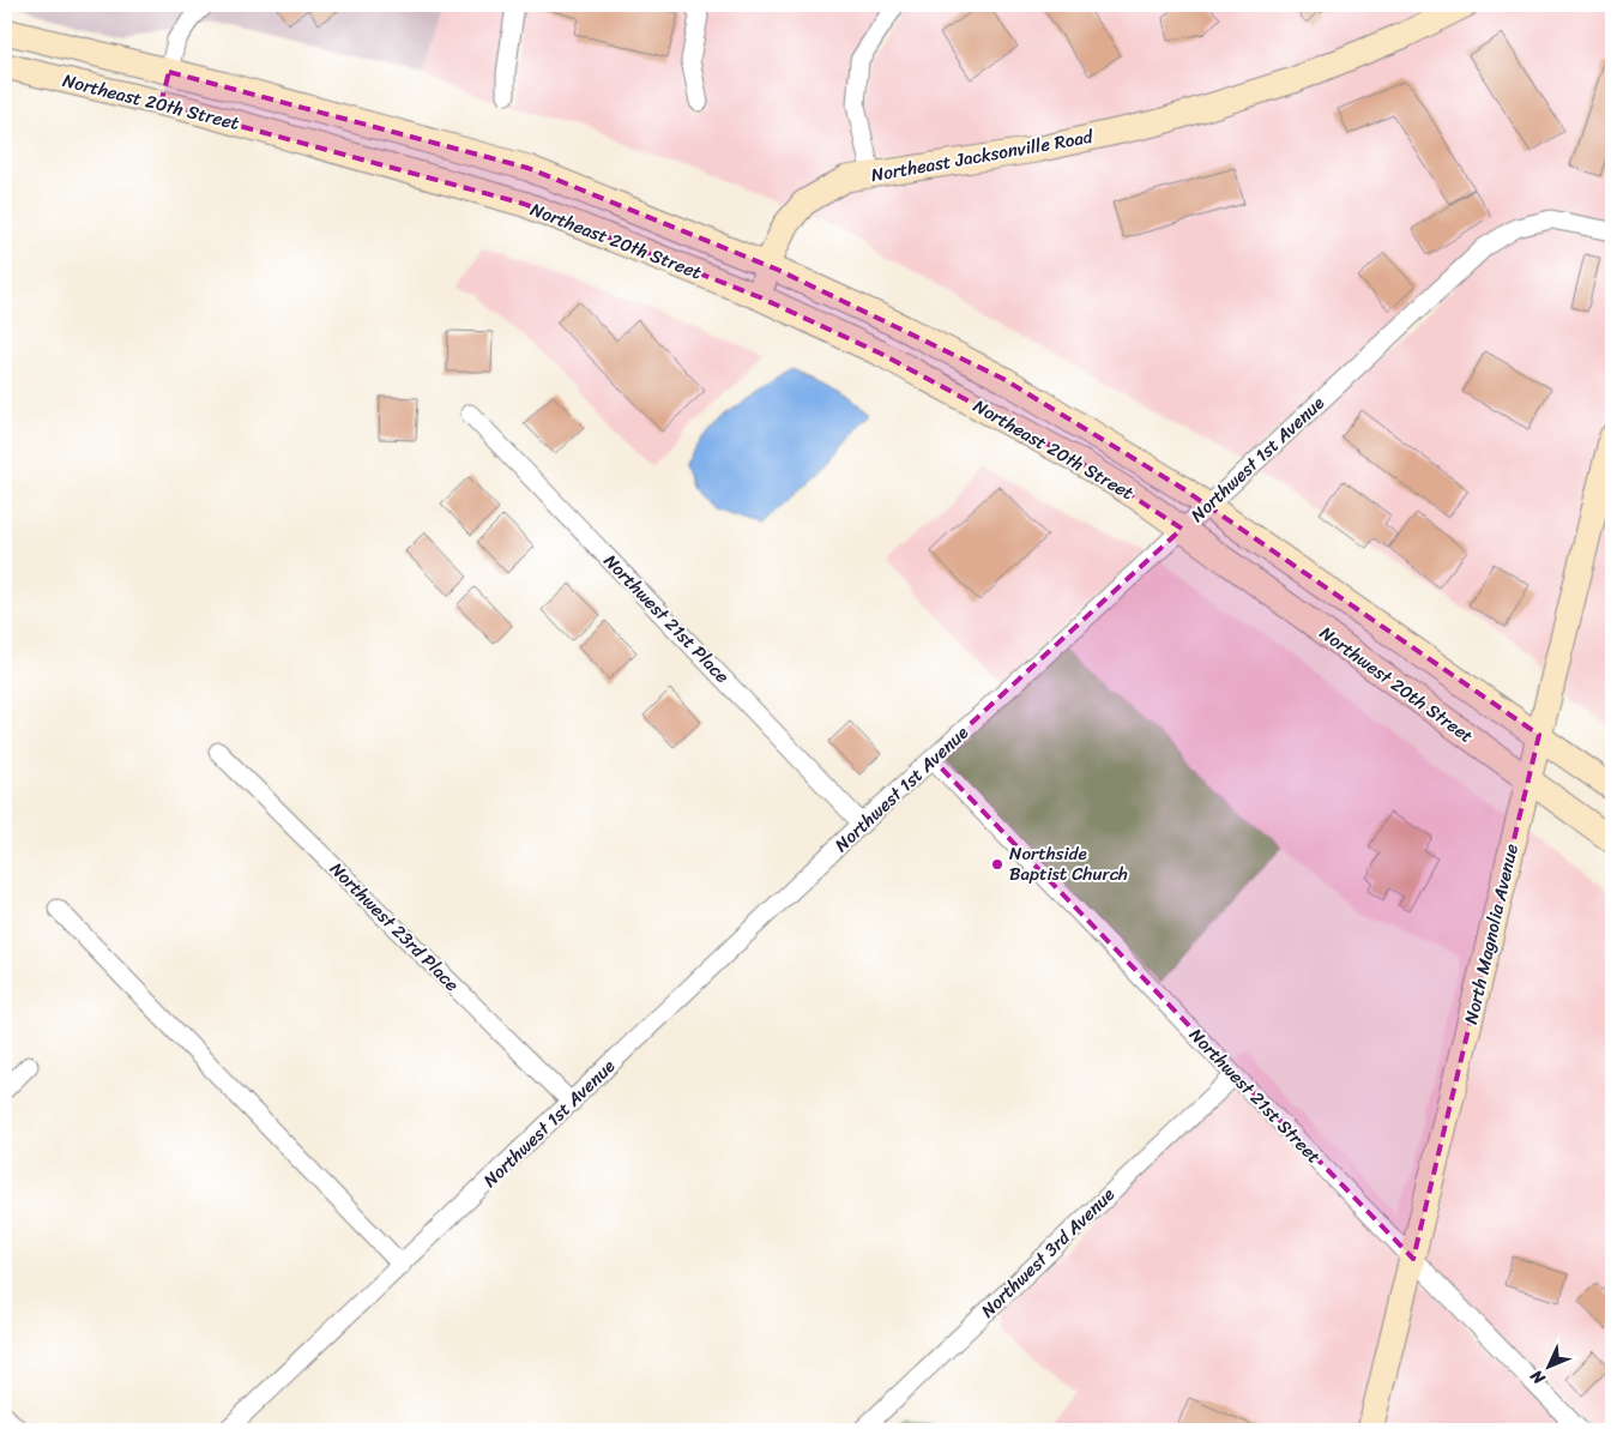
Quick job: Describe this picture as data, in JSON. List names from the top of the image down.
{
  "streets": {
    "main road": [
      "Northeast 20th Street",
      "Northeast Jacksonville Road",
      "Northwest 20th Street",
      "North Magnolia Avenue"
    ],
    "street": [
      "Northwest 1st Avenue",
      "Northwest 21st Place",
      "Northwest 23rd Place",
      "Northwest 21st Street",
      "Northwest 3rd Avenue"
    ]
  },
  "crossings": [
    ["Northeast 20th Street", "Northeast Jacksonville Road"],
    ["Northeast 20th Street", "Northwest 1st Avenue"],
    ["Northeast 20th Street", "Northwest 20th Street"],
    ["Northwest 1st Avenue", "Northwest 21st Place"],
    ["Northwest 1st Avenue", "Northwest 20th Street"],
    ["Northwest 1st Avenue", "Northwest 23rd Place"],
    ["Northwest 1st Avenue", "Northwest 21st Street"],
    ["Northwest 20th Street", "North Magnolia Avenue"],
    ["North Magnolia Avenue", "Northwest 21st Street"],
    ["Northwest 21st Street", "Northwest 3rd Avenue"]
  ],
  "places": ["Northside Baptist Church"],
  "north": "bottom left"
}
